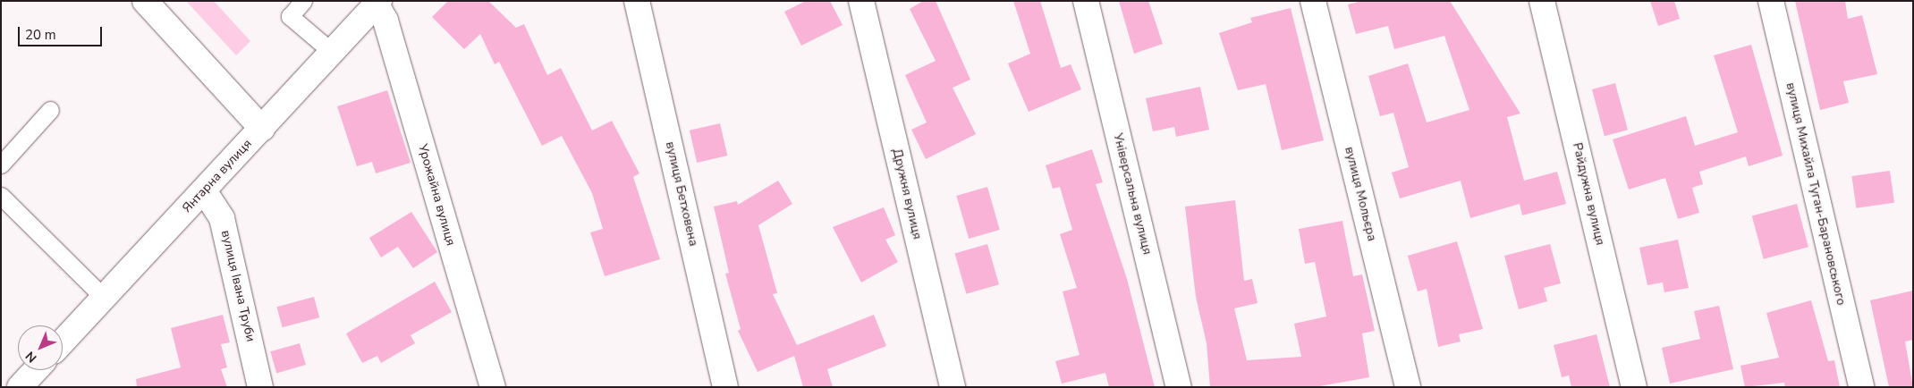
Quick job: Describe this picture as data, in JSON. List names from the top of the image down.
{
  "streets": {
    "street": [
      "Янтарна вулиця",
      "вулиця Бетховена",
      "Дружня вулиця",
      "Універсальна вулиця",
      "вулиця Мольєра",
      "Райдужна вулиця",
      "вулиця Михайла Туган-Барановського",
      "Урожайна вулиця",
      "вулиця Івана Труби"
    ]
  },
  "crossings": [
    ["Янтарна вулиця", "Урожайна вулиця"],
    ["Янтарна вулиця", "вулиця Івана Труби"]
  ],
  "scale_bar": "20 m",
  "north": "bottom left"
}
